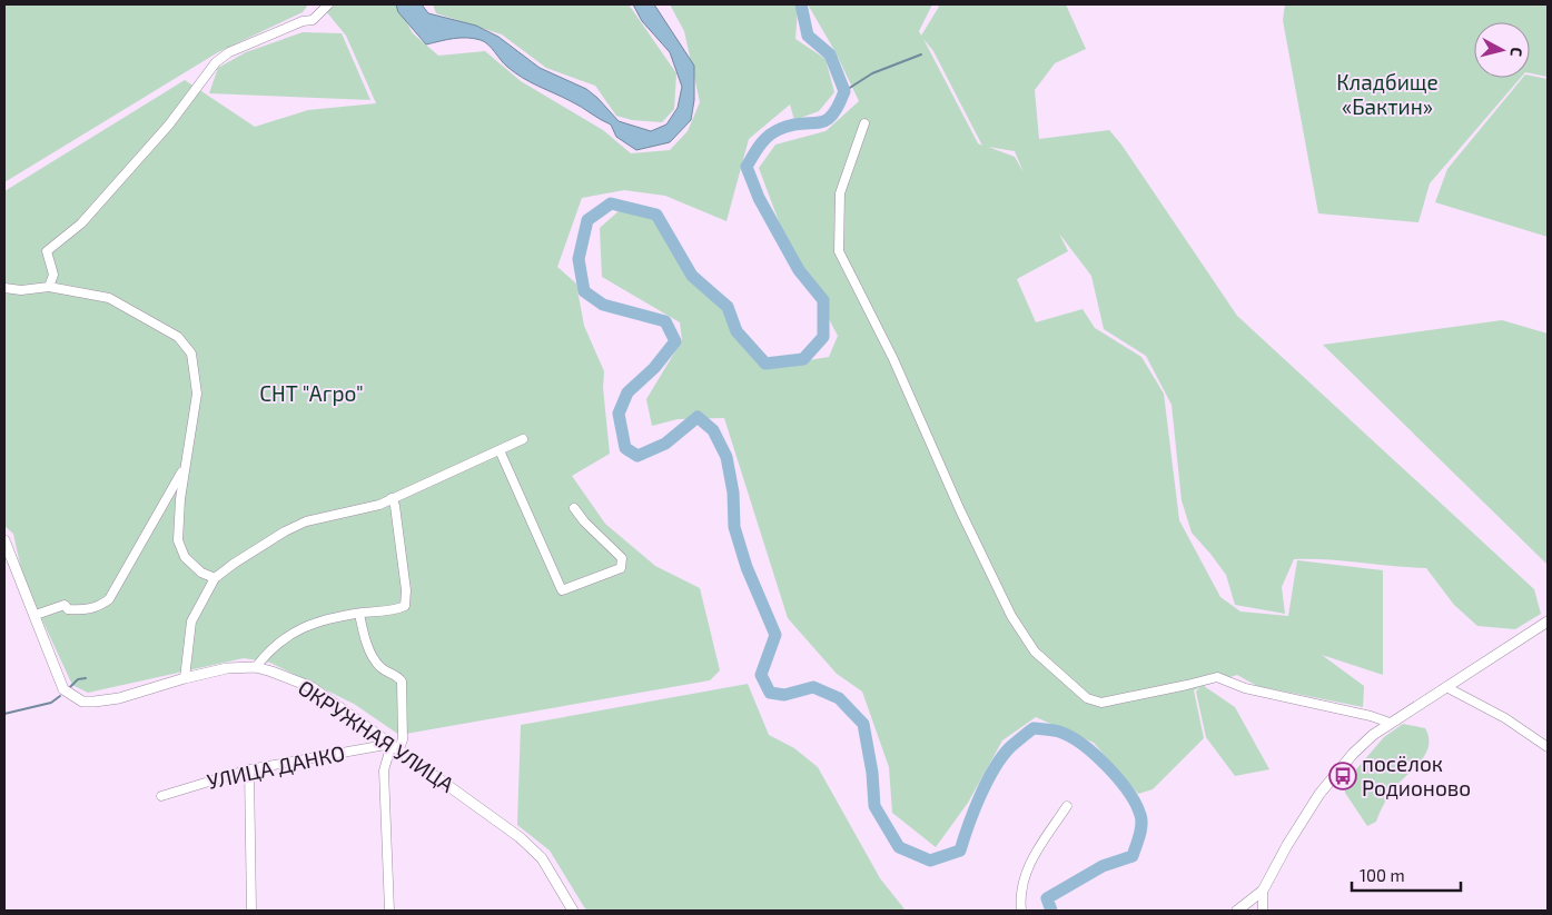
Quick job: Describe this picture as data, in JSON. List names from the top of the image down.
{
  "streets": {
    "street": ["ОКРУЖНАЯ УЛИЦА", "УЛИЦА ДАНКО"]
  },
  "crossings": [
    ["ОКРУЖНАЯ УЛИЦА", "УЛИЦА ДАНКО"]
  ],
  "parks": ["Кладбище «Бактин»", "СНТ \"Агро\""],
  "places": {
    "bus stop": ["посёлок Родионово"]
  },
  "scale_bar": "100 m",
  "north": "right"
}
